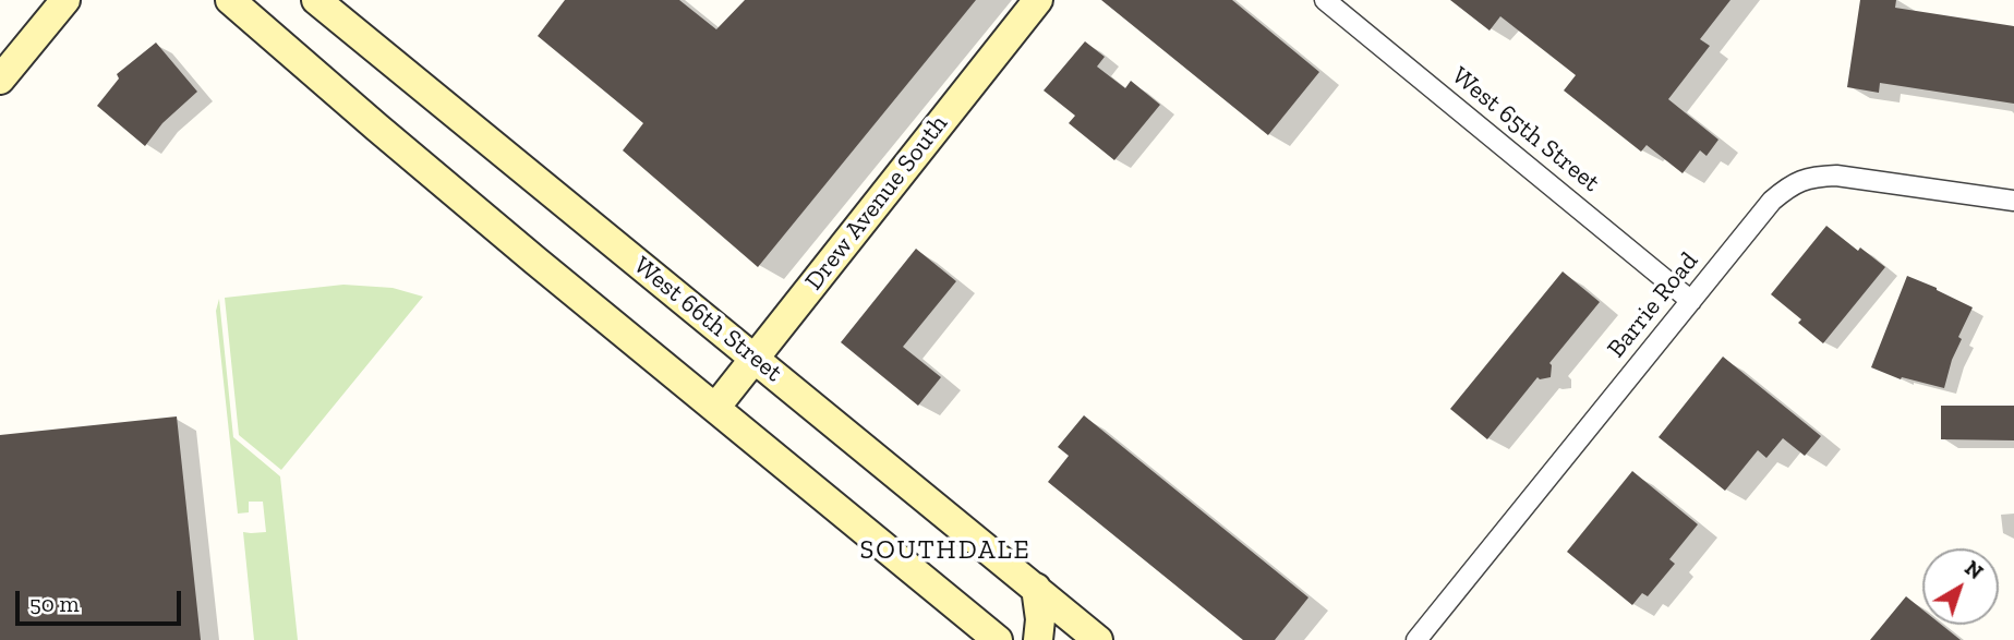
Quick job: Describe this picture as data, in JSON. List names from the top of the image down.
{
  "streets": {
    "main road": ["Drew Avenue South", "West 66th Street"],
    "street": ["West 65th Street", "Barrie Road"]
  },
  "crossings": [
    ["West 65th Street", "Barrie Road"],
    ["Drew Avenue South", "West 66th Street"]
  ],
  "districts": ["SOUTHDALE"],
  "scale_bar": "50 m",
  "north": "top right"
}
